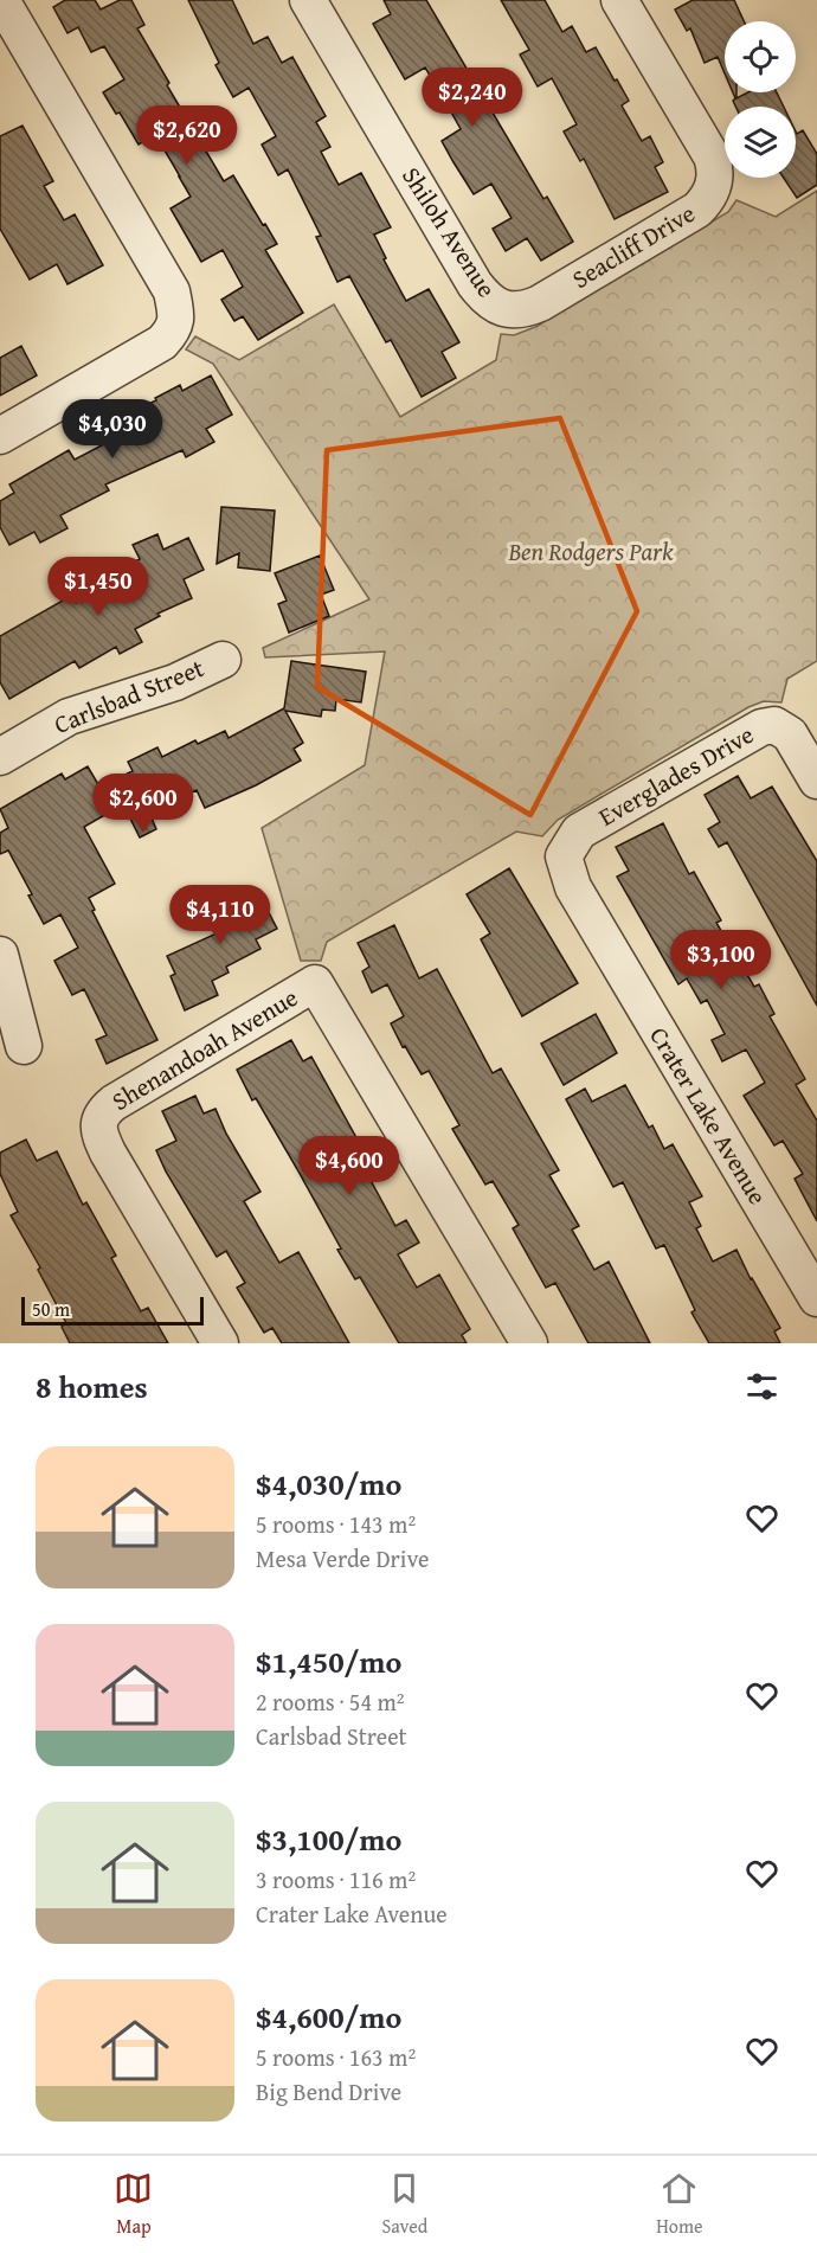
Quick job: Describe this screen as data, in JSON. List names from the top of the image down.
{
  "streets": {
    "street": [
      "Shiloh Avenue",
      "Seacliff Drive",
      "Carlsbad Street",
      "Everglades Drive",
      "Shenandoah Avenue",
      "Crater Lake Avenue"
    ]
  },
  "crossings": [
    ["Shiloh Avenue", "Seacliff Drive"],
    ["Everglades Drive", "Crater Lake Avenue"]
  ],
  "parks": ["Ben Rodgers Park"],
  "scale_bar": "50 m",
  "page": {
    "price": [
      "$2,240",
      "$2,620",
      "$4,030",
      "$1,450",
      "$2,600",
      "$4,110",
      "$3,100",
      "$4,600"
    ],
    "scale": "50 m",
    "heading": "8 homes",
    "list": [
      {
        "name": "$4,030/mo",
        "note": "5 rooms · 143 m² · Mesa Verde Drive"
      },
      {
        "name": "$1,450/mo",
        "note": "2 rooms · 54 m² · Carlsbad Street"
      },
      {
        "name": "$3,100/mo",
        "note": "3 rooms · 116 m² · Crater Lake Avenue"
      },
      {
        "name": "$4,600/mo",
        "note": "5 rooms · 163 m² · Big Bend Drive"
      }
    ],
    "tabs": ["Map", "Saved", "Home"]
  }
}
